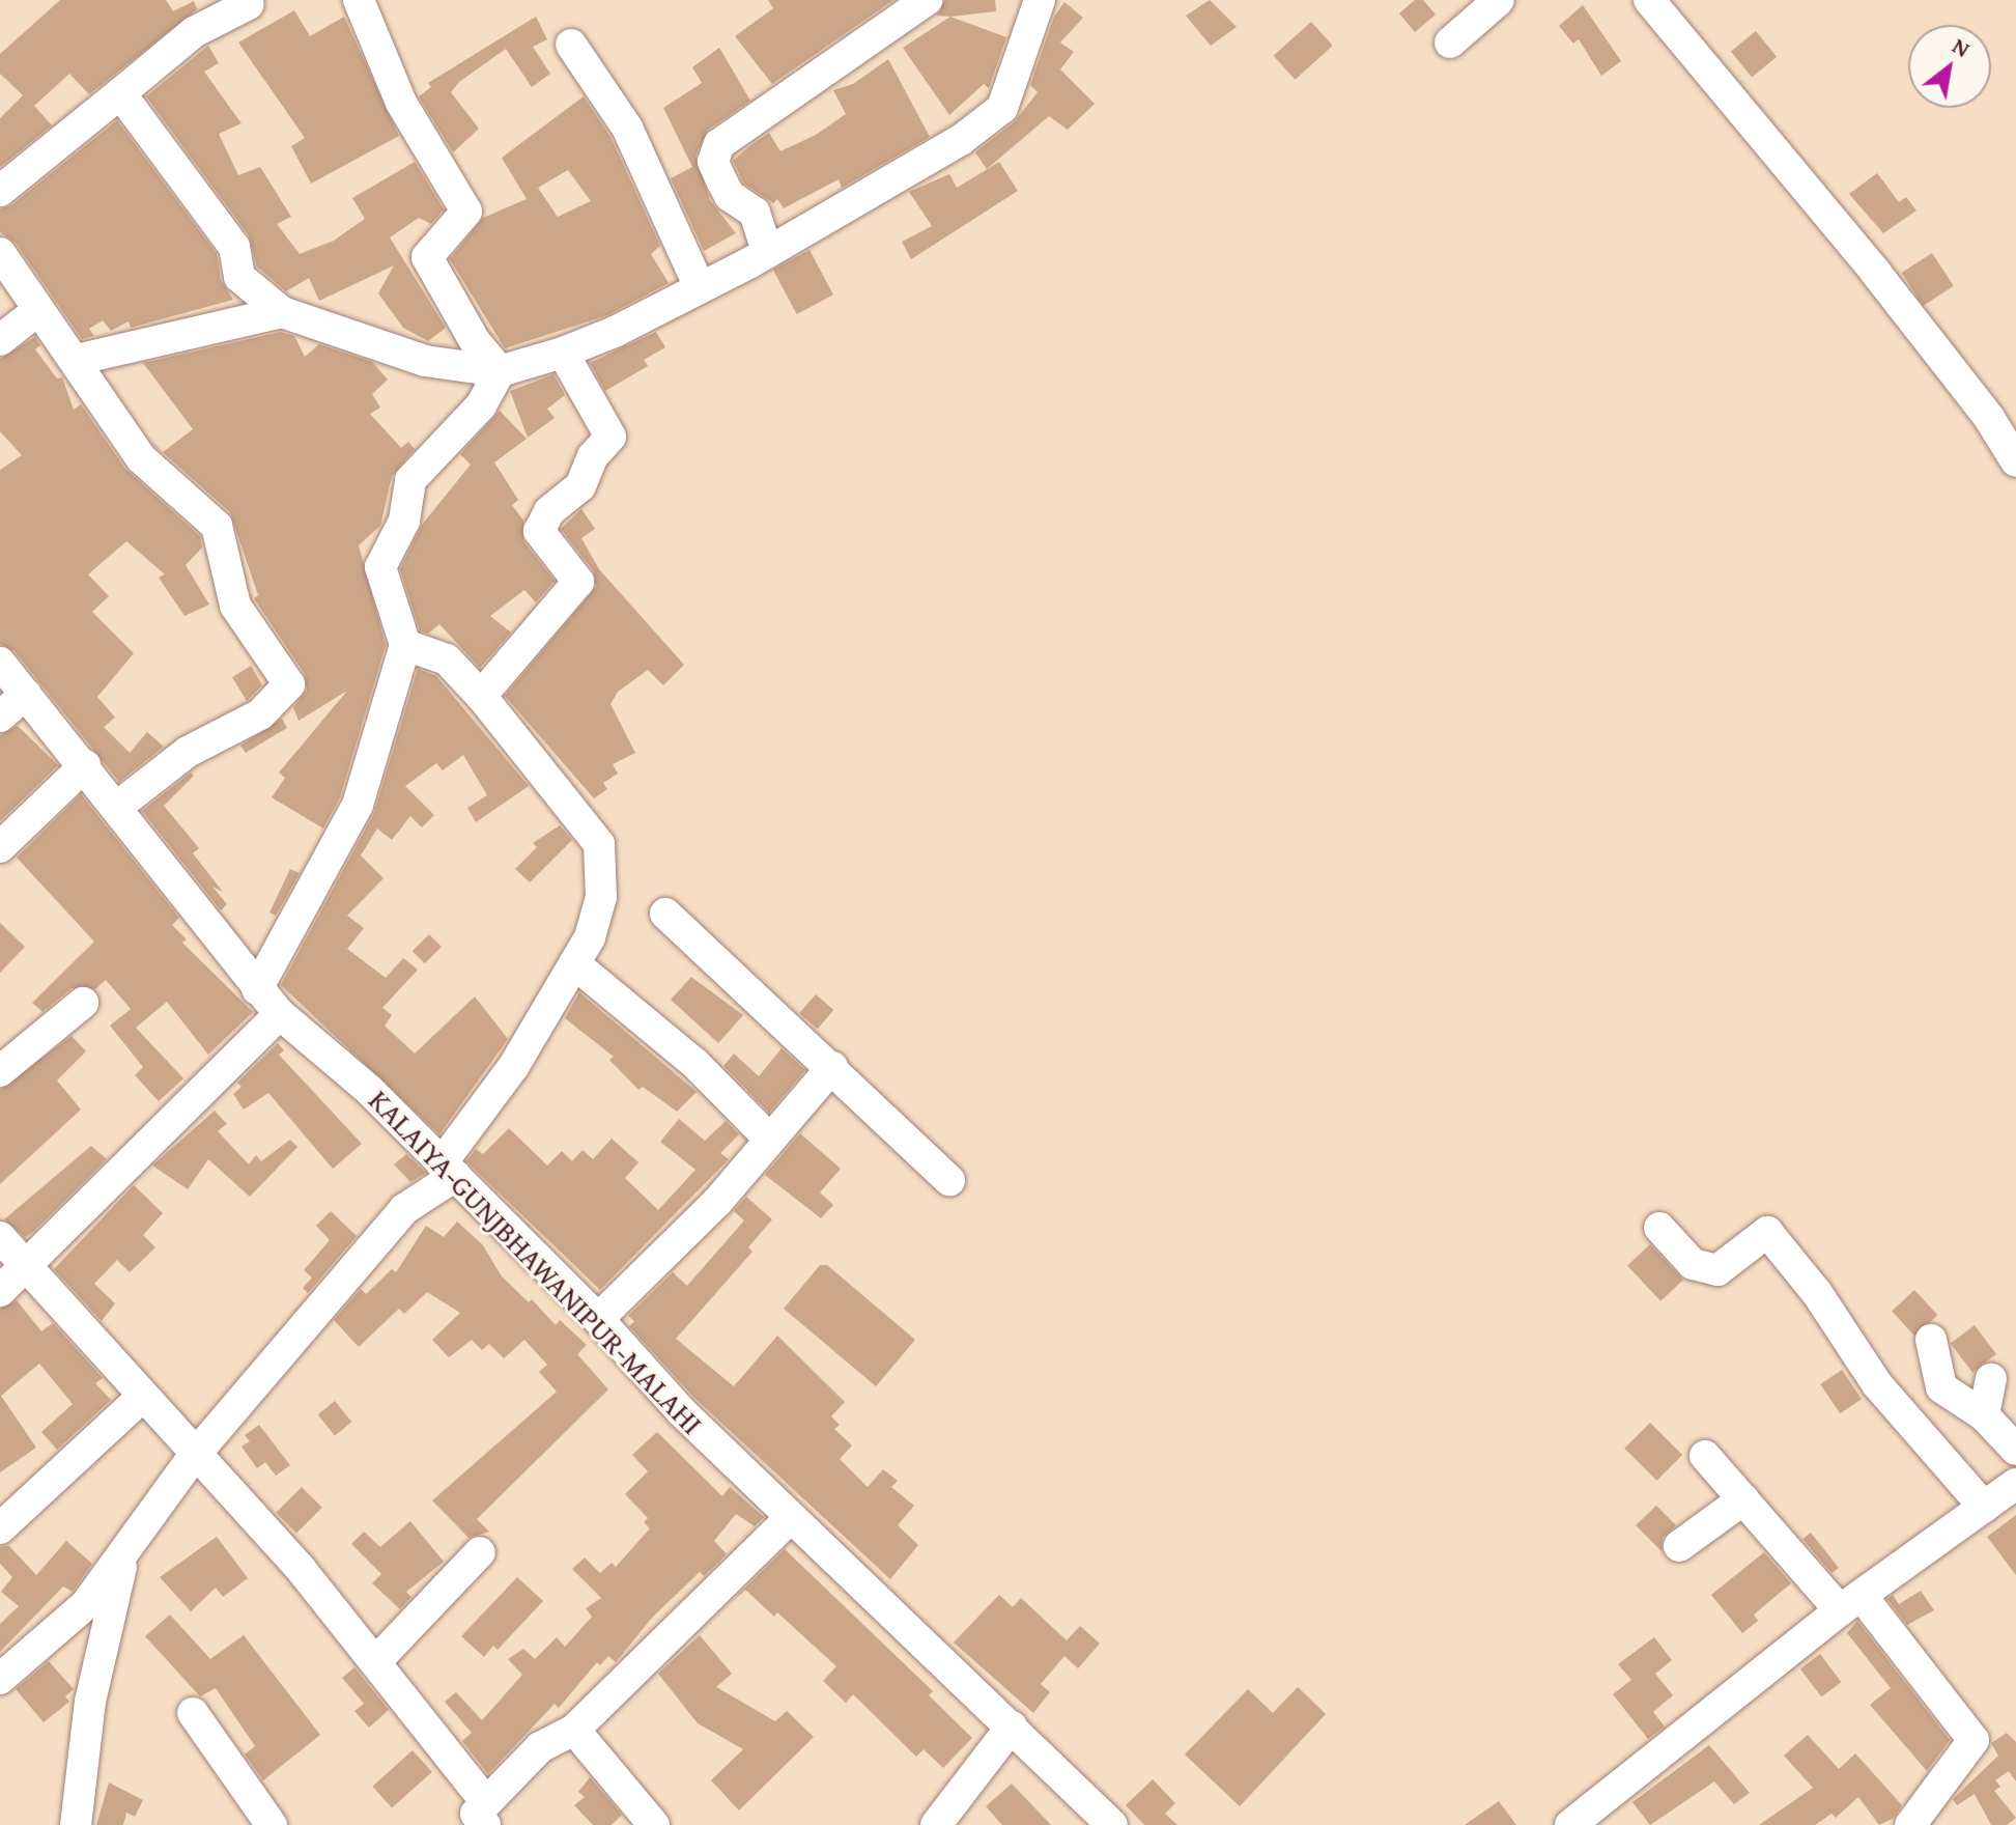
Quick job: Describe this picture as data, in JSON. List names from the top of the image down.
{
  "streets": {
    "street": ["KALAIYA-GUNJBHAWANIPUR-MALAHI"]
  },
  "north": "top right"
}
